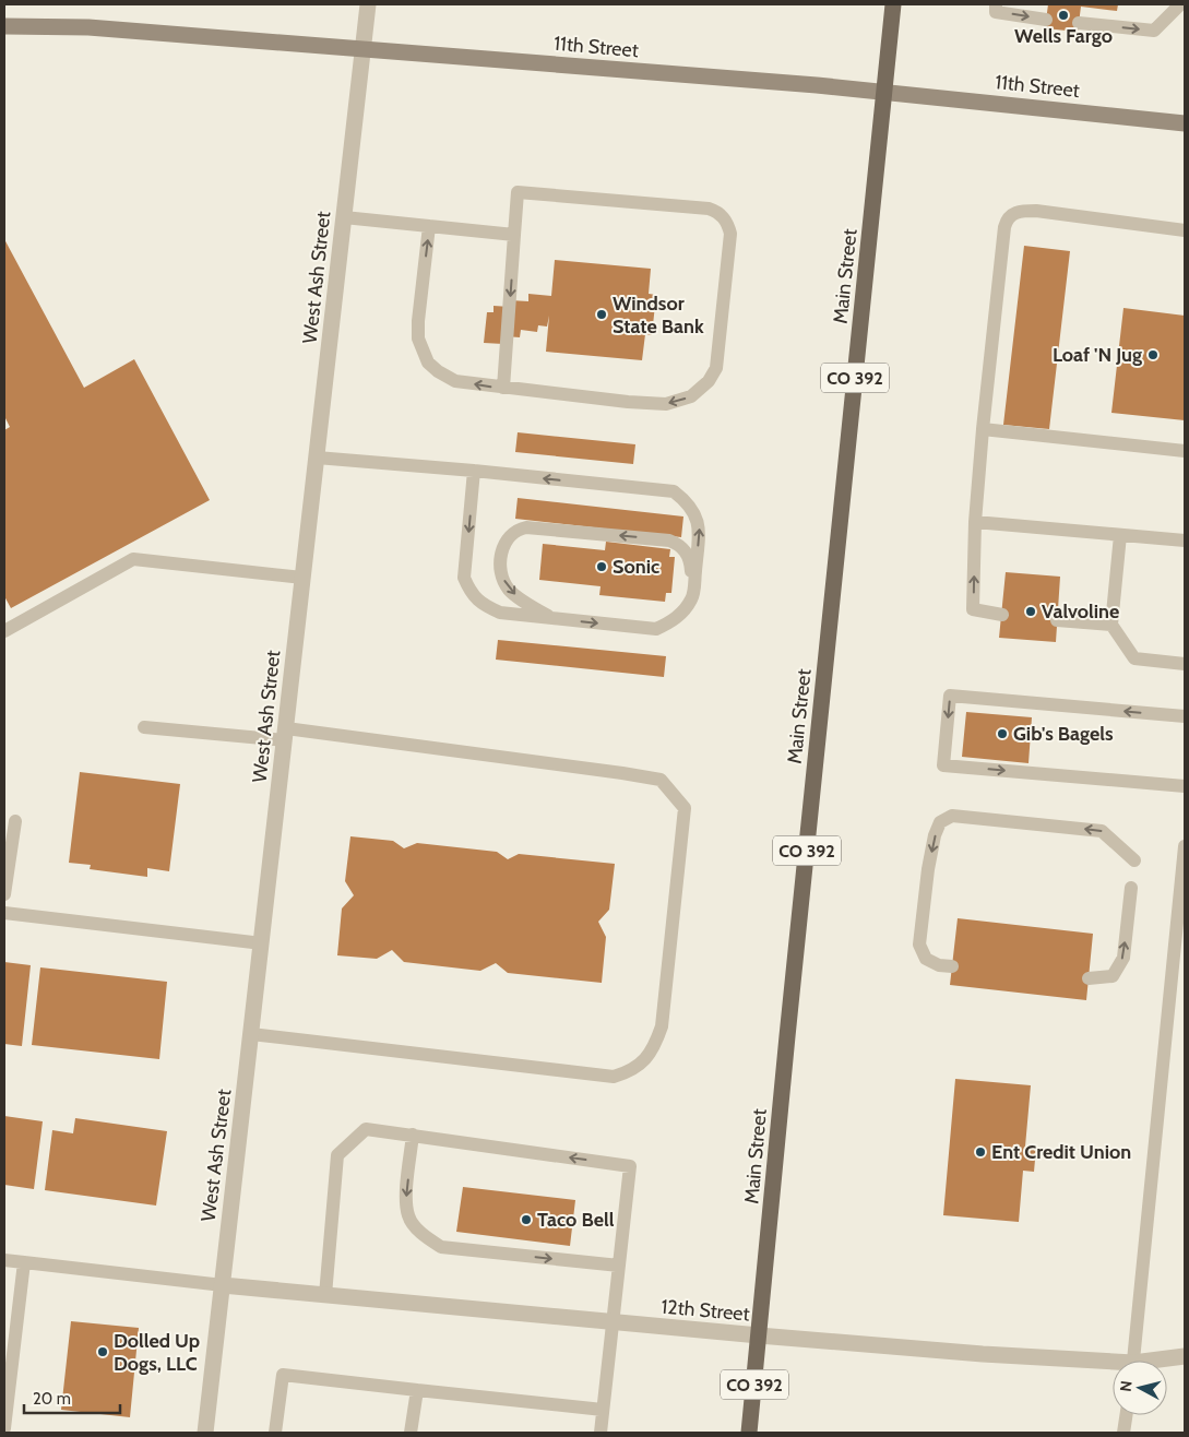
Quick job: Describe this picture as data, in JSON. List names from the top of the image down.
{
  "streets": {
    "main road": ["Main Street", "CO 392"],
    "street": ["11th Street", "West Ash Street", "12th Street"]
  },
  "crossings": [
    ["11th Street", "Main Street"],
    ["11th Street", "West Ash Street"],
    ["Main Street", "12th Street"],
    ["West Ash Street", "12th Street"]
  ],
  "places": [
    "Wells Fargo",
    "Windsor State Bank",
    "Loaf 'N Jug",
    "Sonic",
    "Valvoline",
    "Gib's Bagels",
    "Ent Credit Union",
    "Taco Bell",
    "Dolled Up Dogs, LLC"
  ],
  "scale_bar": "20 m",
  "north": "left"
}
